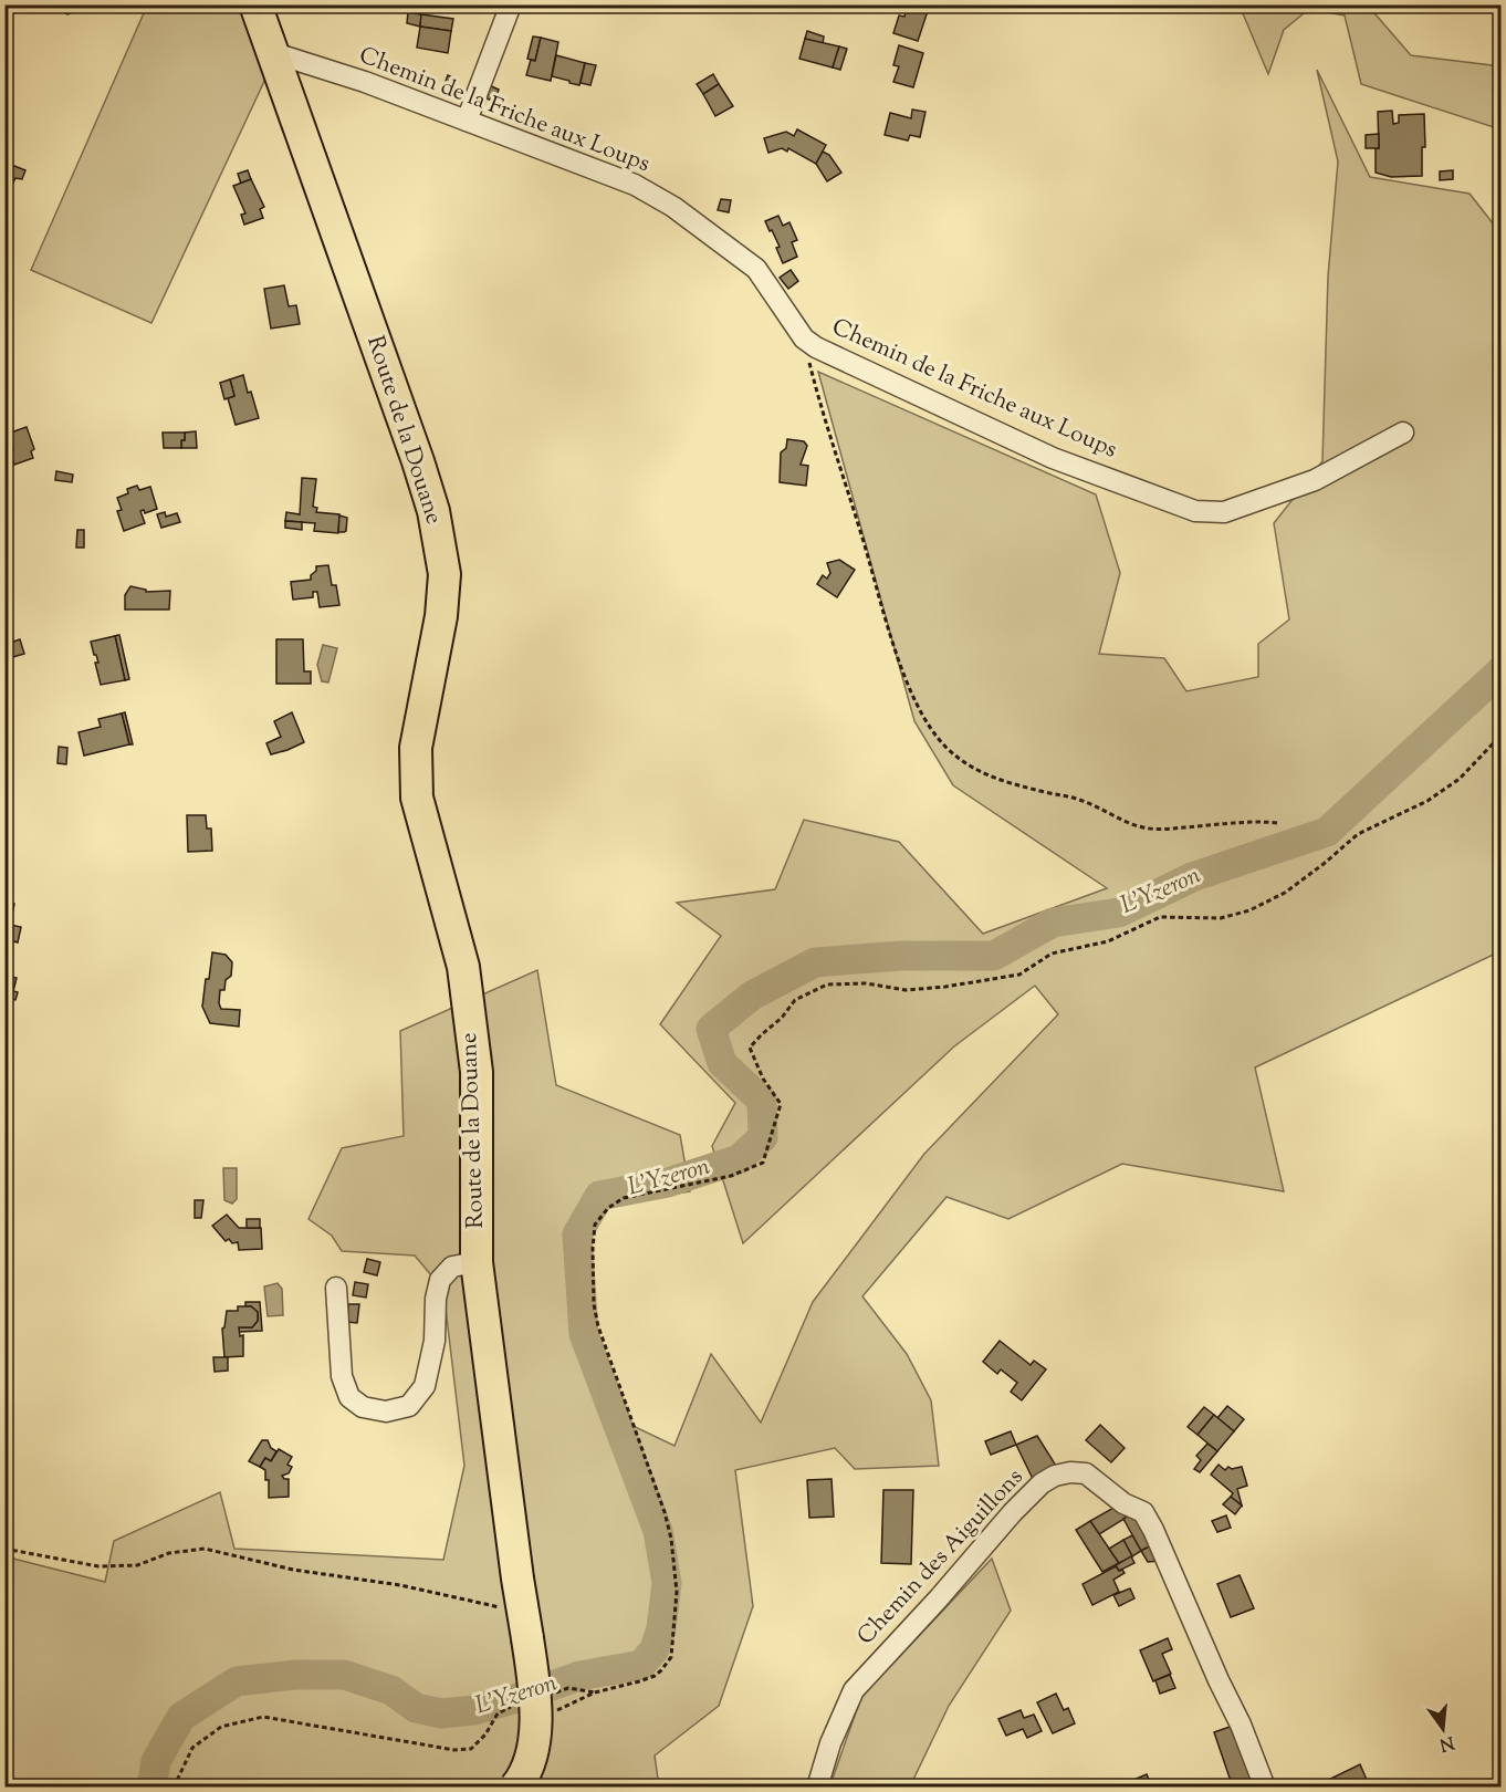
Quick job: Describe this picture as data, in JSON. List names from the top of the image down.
{
  "streets": {
    "main road": ["Route de la Douane"],
    "street": ["Chemin de la Friche aux Loups", "Chemin des Aiguillons"]
  },
  "crossings": [
    ["Chemin de la Friche aux Loups", "Route de la Douane"]
  ],
  "water": ["L'Yzeron"],
  "north": "bottom"
}
